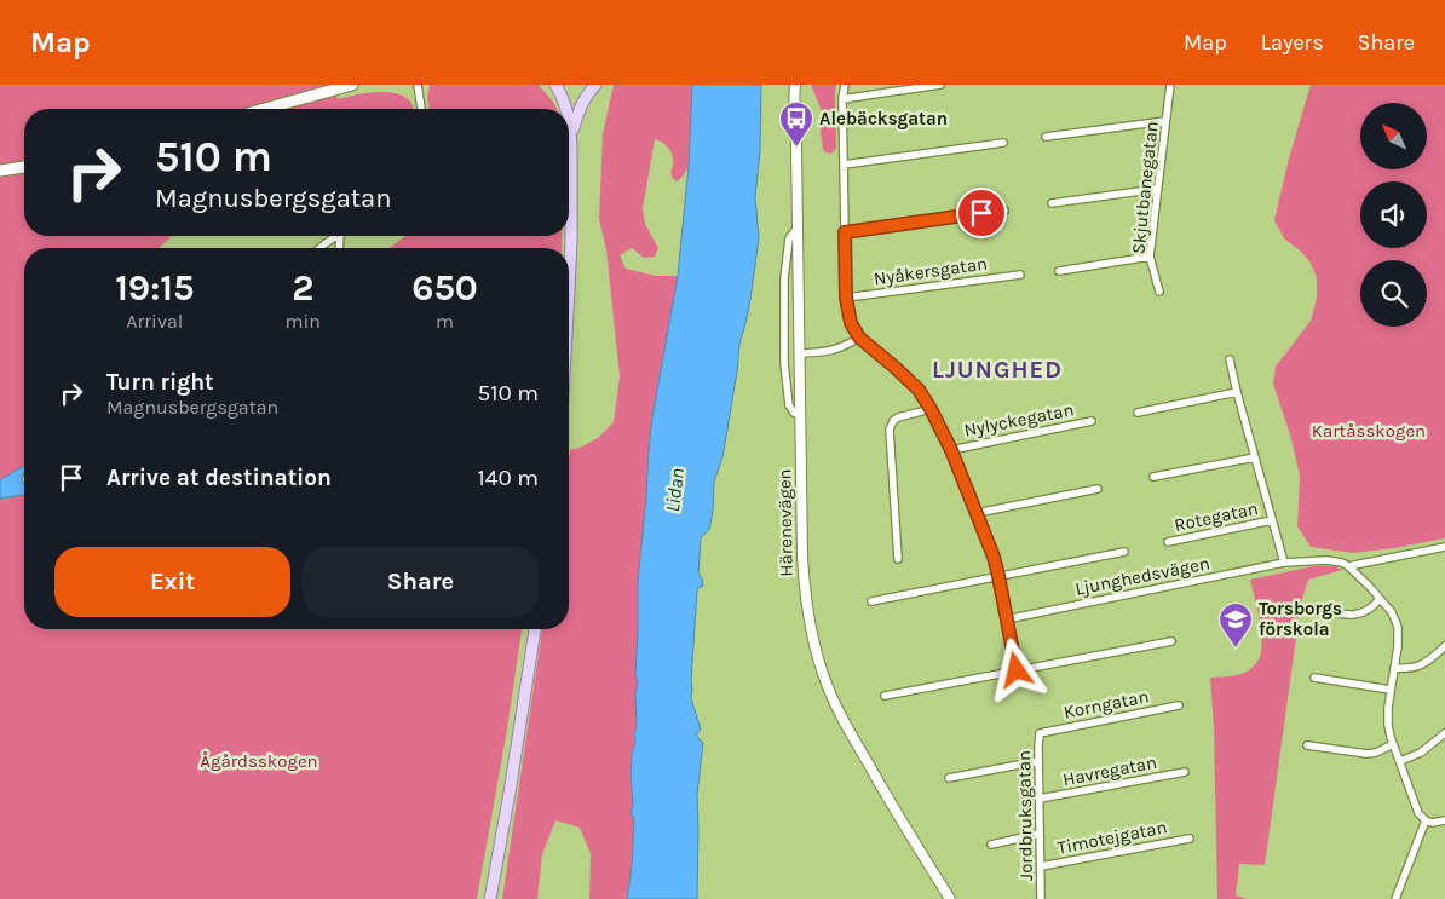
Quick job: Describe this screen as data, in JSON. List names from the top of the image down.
{
  "streets": {
    "street": [
      "Skjutbanegatan",
      "Nyåkersgatan",
      "Nylyckegatan",
      "Rotegatan",
      "Härenevägen",
      "Ljunghedsvägen",
      "Korngatan",
      "Havregatan",
      "Jordbruksgatan",
      "Timotejgatan"
    ]
  },
  "crossings": [
    ["Korngatan", "Jordbruksgatan"],
    ["Havregatan", "Jordbruksgatan"],
    ["Jordbruksgatan", "Timotejgatan"]
  ],
  "districts": ["LJUNGHED"],
  "water": ["Lidan"],
  "parks": ["Kartåsskogen", "Ågårdsskogen"],
  "places": {
    "bus stop": ["Alebäcksgatan"],
    "school or university": ["Torsborgs förskola"]
  },
  "north": "top left",
  "page": {
    "header": "Map",
    "nav": ["Map", "Layers", "Share"],
    "turn": ["510 m", "Magnusbergsgatan"],
    "eta": [
      "19:15",
      "Arrival",
      "2",
      "min",
      "650",
      "m"
    ],
    "list": [
      {
        "name": "Turn right",
        "note": "Magnusbergsgatan",
        "value": "510 m"
      },
      {
        "name": "Arrive at destination",
        "value": "140 m"
      }
    ],
    "buttons": ["Exit", "Share"]
  }
}
